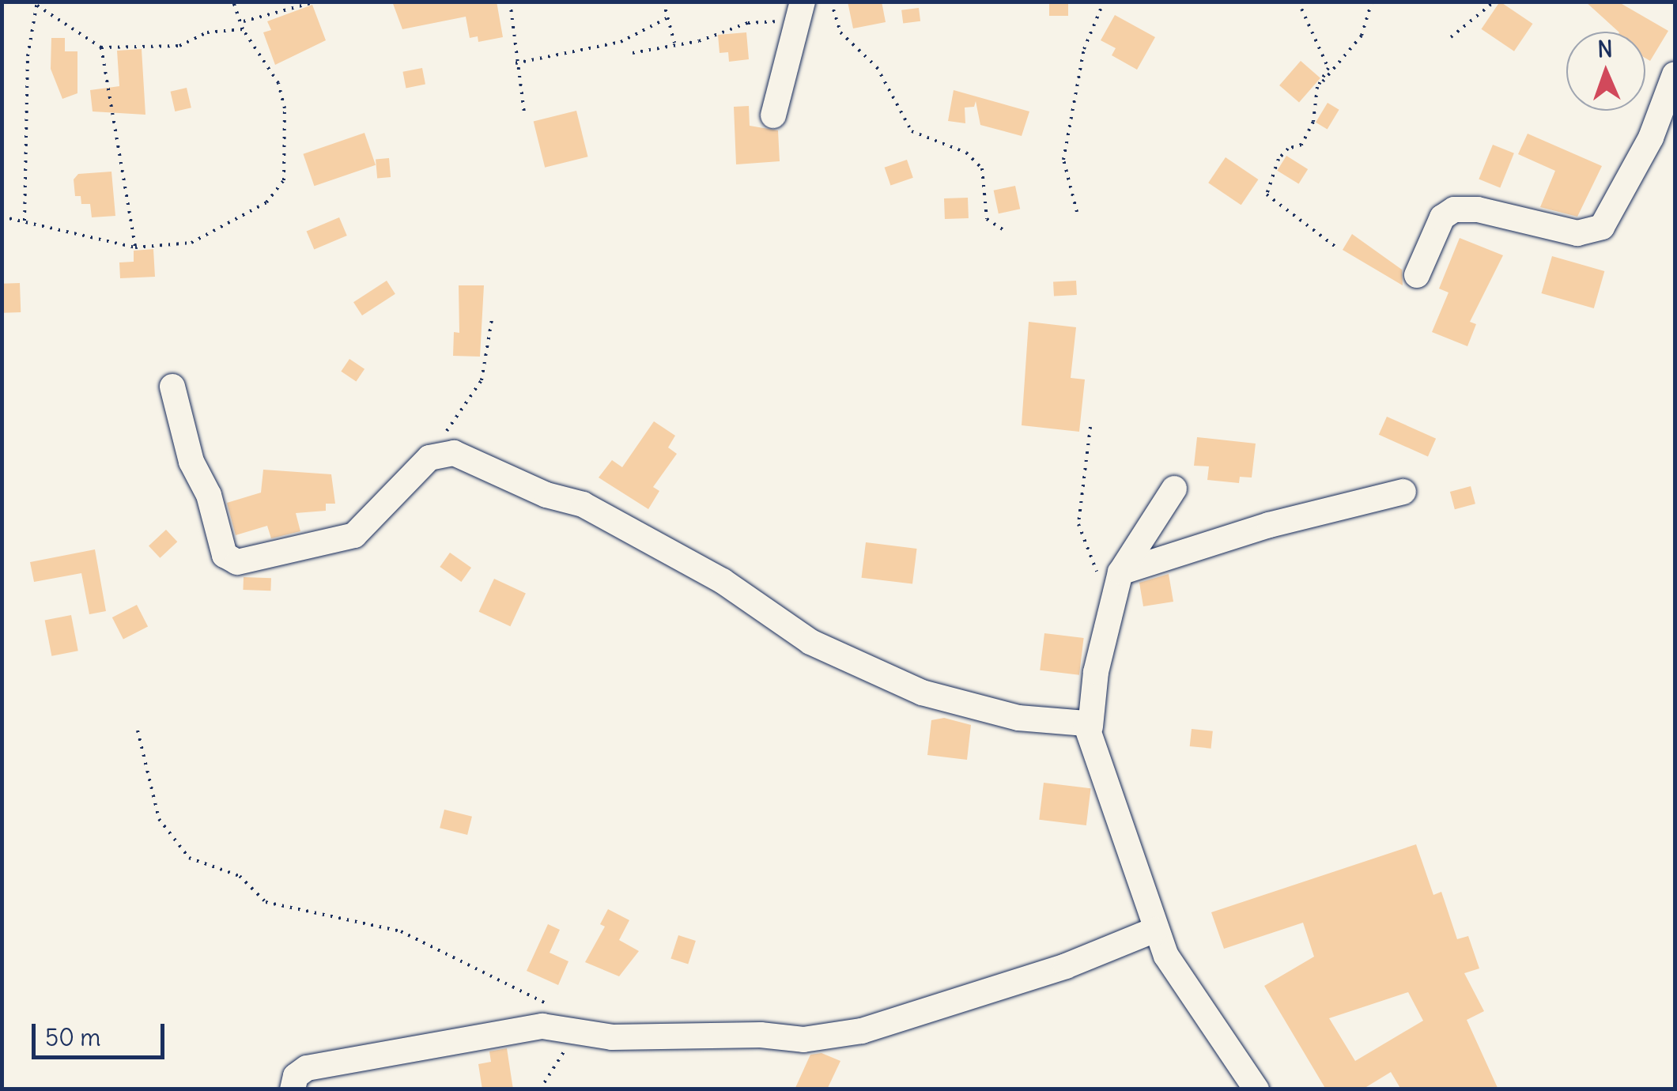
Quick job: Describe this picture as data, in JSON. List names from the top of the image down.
{
  "scale_bar": "50 m",
  "north": "top"
}
